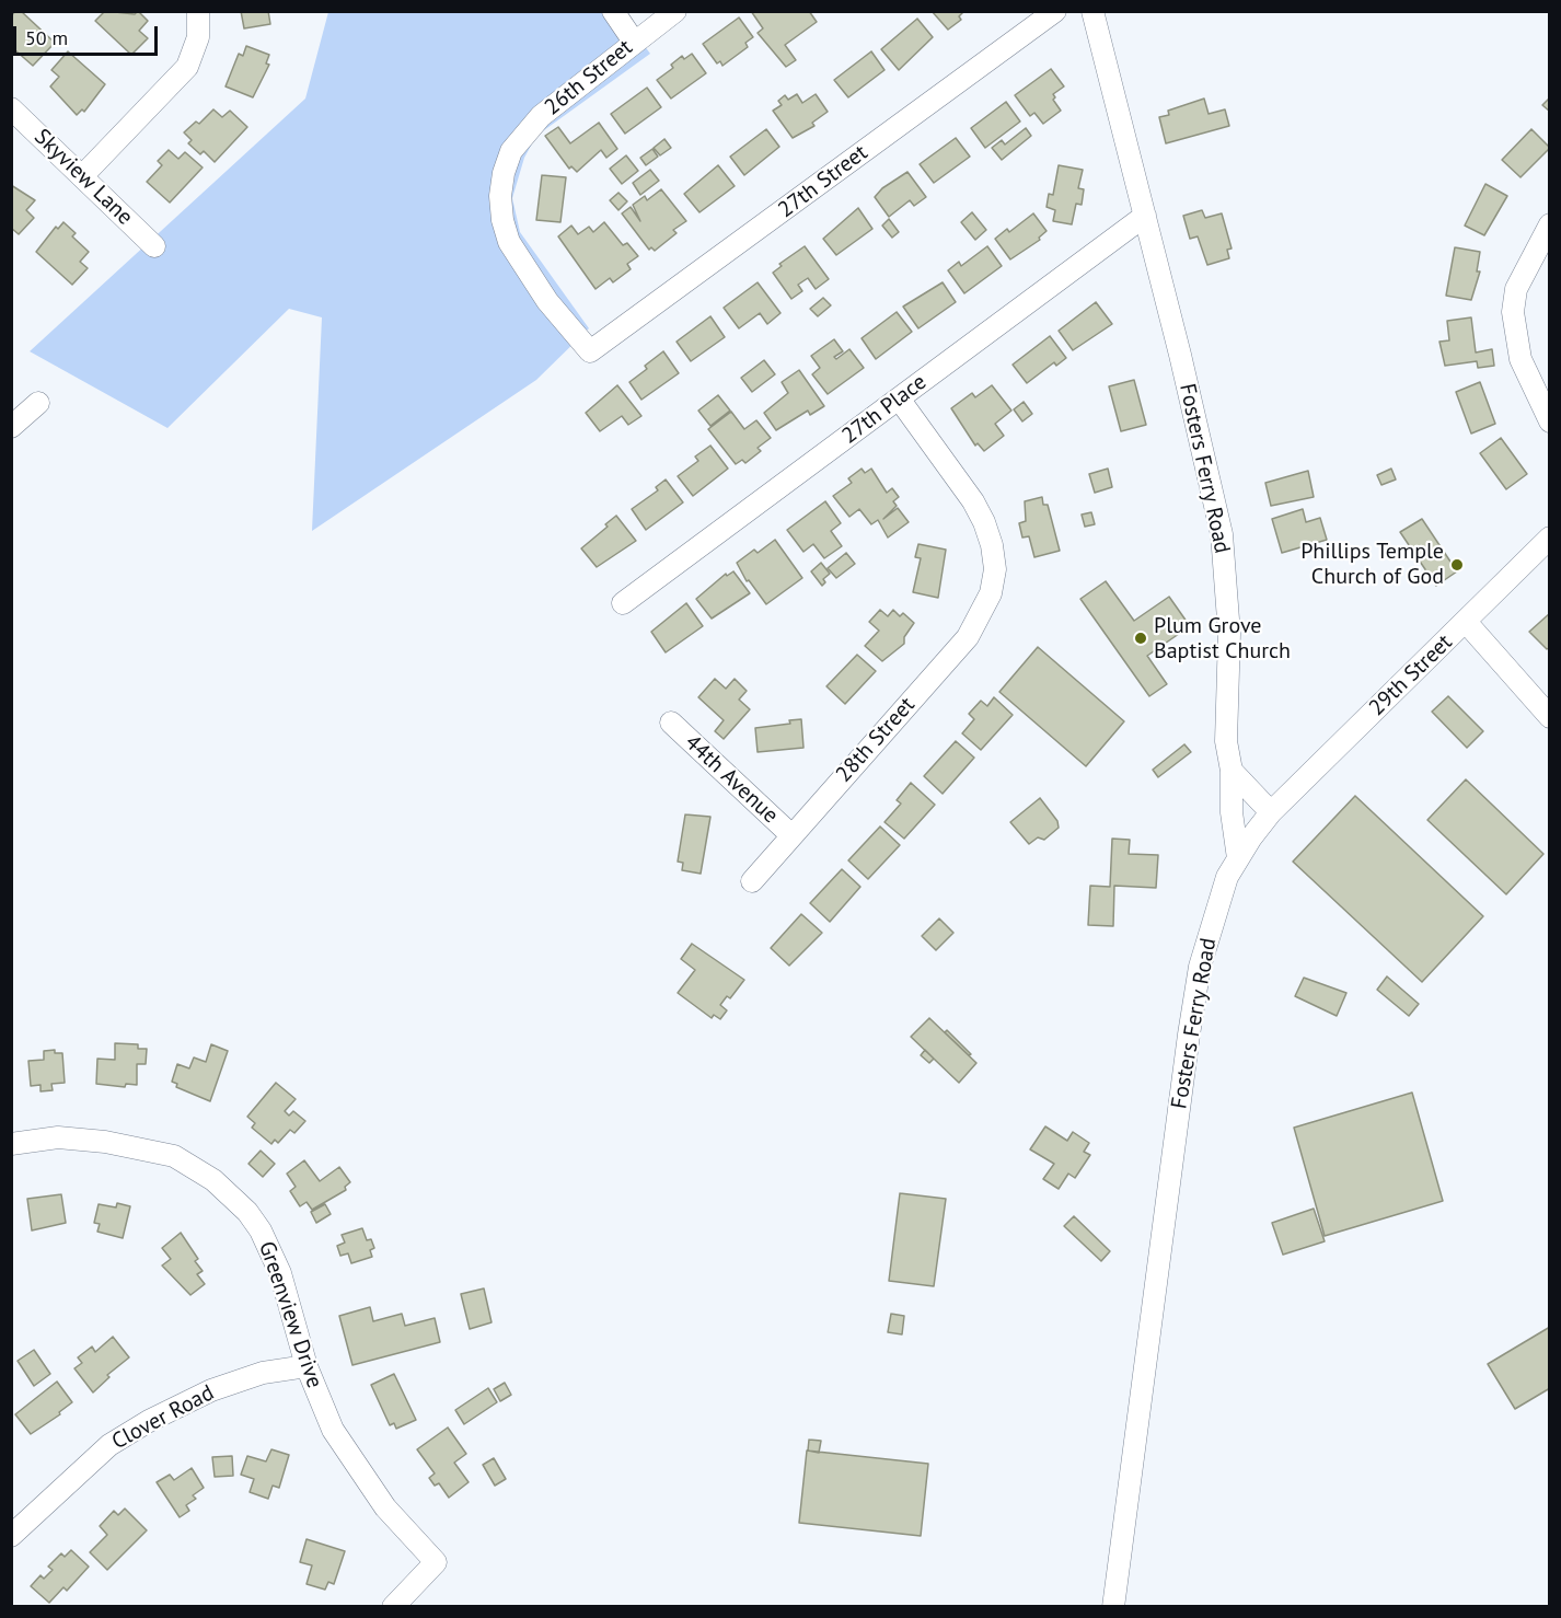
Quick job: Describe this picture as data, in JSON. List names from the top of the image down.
{
  "streets": {
    "street": [
      "26th Street",
      "Skyview Lane",
      "27th Street",
      "27th Place",
      "Fosters Ferry Road",
      "29th Street",
      "28th Street",
      "44th Avenue",
      "Greenview Drive",
      "Clover Road"
    ]
  },
  "crossings": [
    ["26th Street", "27th Street"],
    ["27th Place", "Fosters Ferry Road"],
    ["27th Place", "28th Street"],
    ["Fosters Ferry Road", "29th Street"],
    ["28th Street", "44th Avenue"],
    ["Greenview Drive", "Clover Road"]
  ],
  "places": ["Phillips Temple Church of God", "Plum Grove Baptist Church"],
  "scale_bar": "50 m"
}
